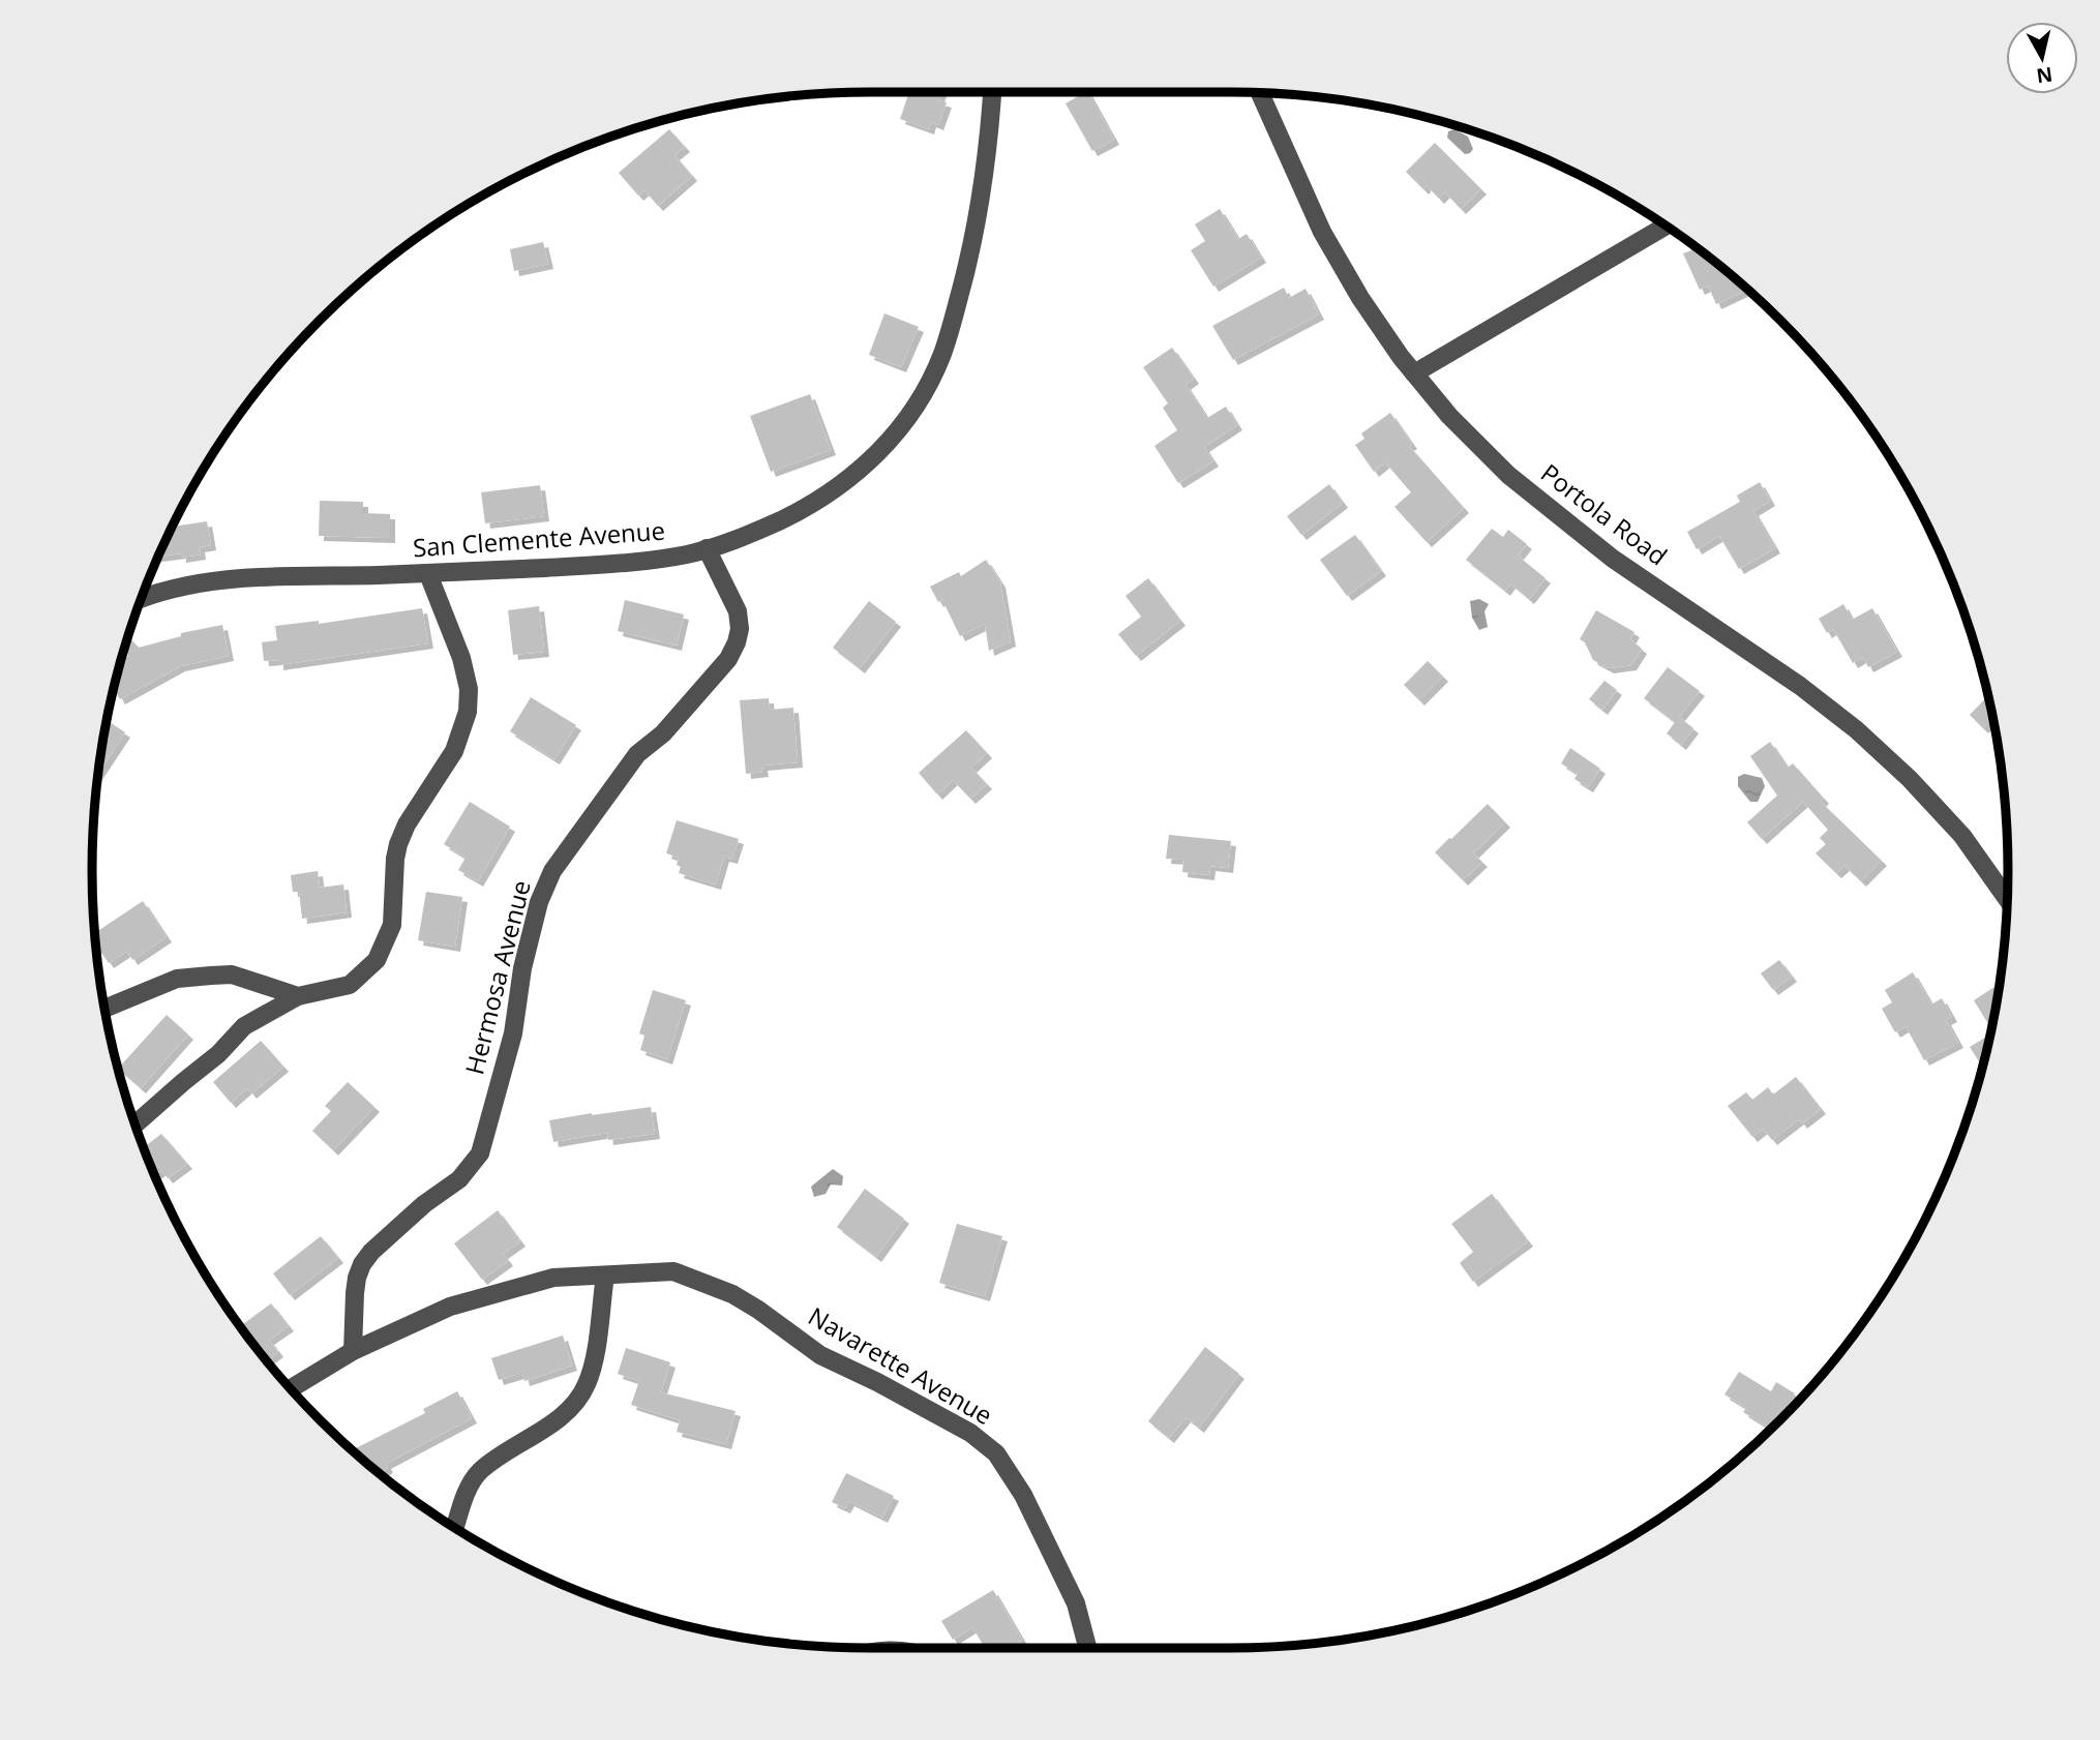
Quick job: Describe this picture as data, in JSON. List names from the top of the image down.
{
  "streets": {
    "street": [
      "Portola Road",
      "San Clemente Avenue",
      "Hermosa Avenue",
      "Navarette Avenue"
    ]
  },
  "crossings": [
    ["San Clemente Avenue", "Hermosa Avenue"],
    ["Hermosa Avenue", "Navarette Avenue"]
  ],
  "north": "bottom"
}
